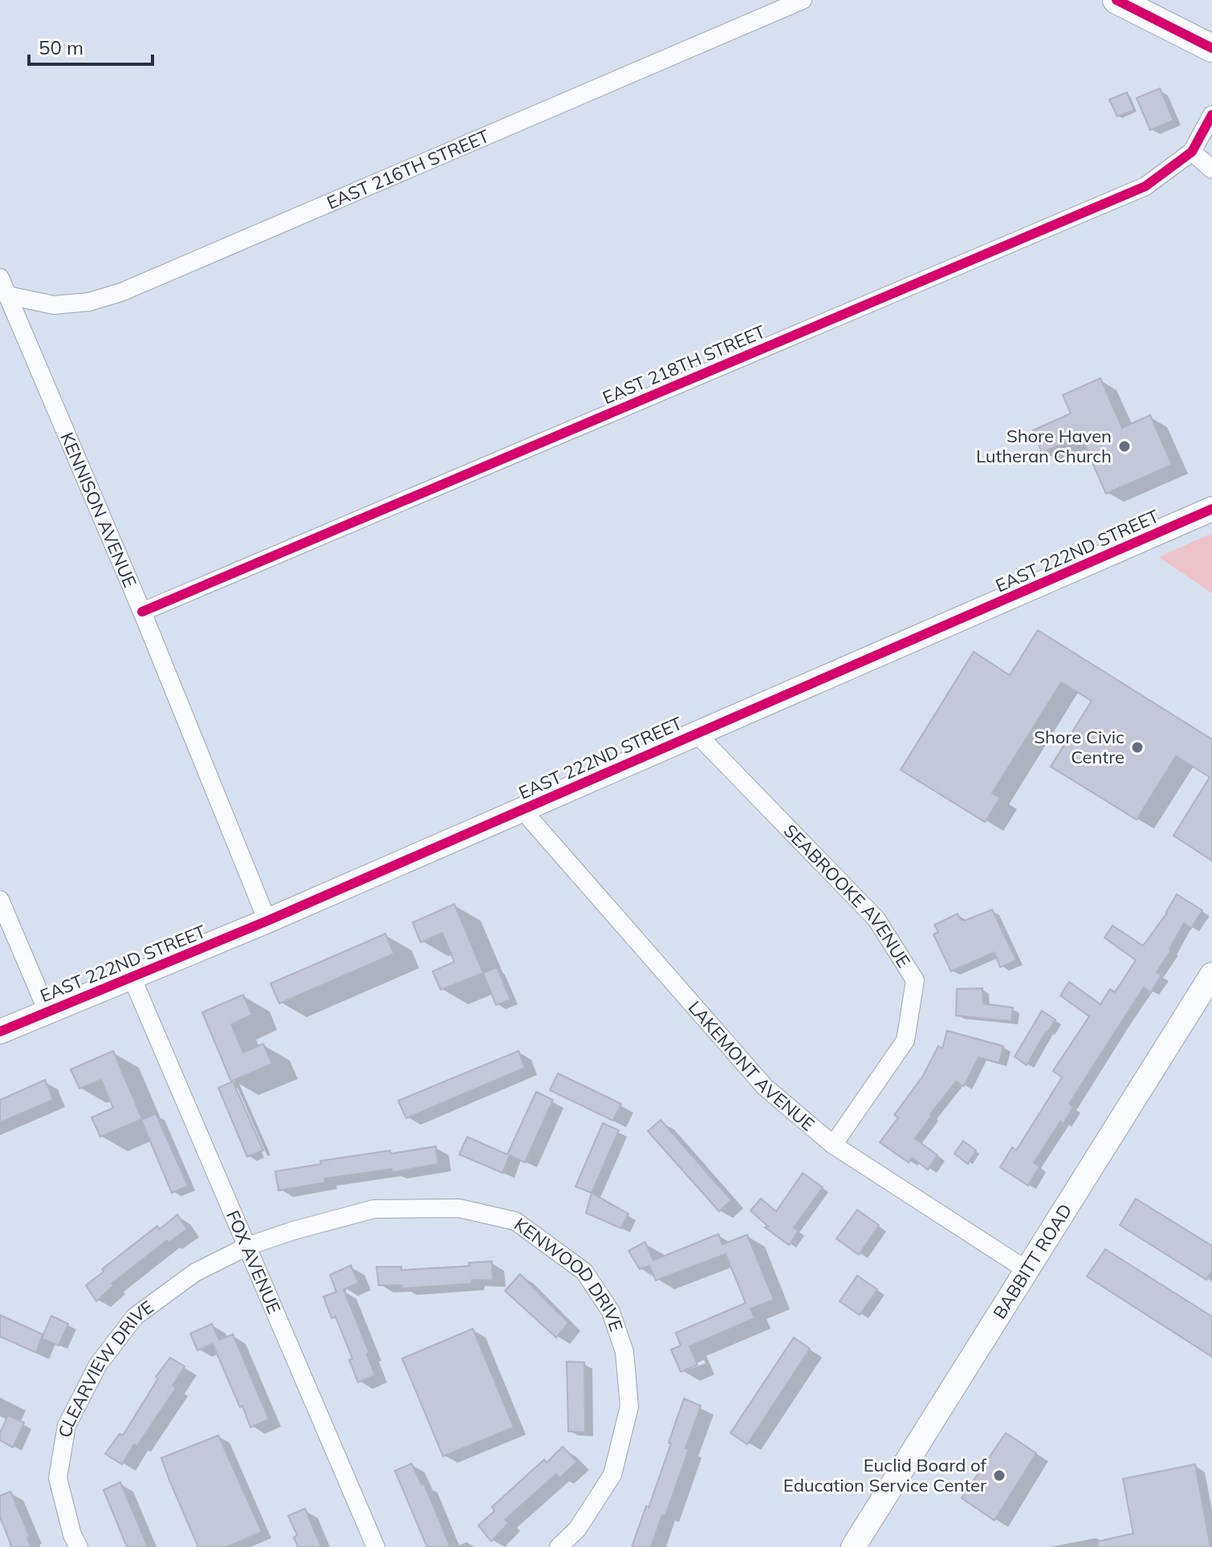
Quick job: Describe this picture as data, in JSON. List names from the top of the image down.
{
  "streets": {
    "street": [
      "EAST 216TH STREET",
      "EAST 218TH STREET",
      "KENNISON AVENUE",
      "EAST 222ND STREET",
      "SEABROOKE AVENUE",
      "LAKEMONT AVENUE",
      "BABBITT ROAD",
      "FOX AVENUE",
      "KENWOOD DRIVE",
      "CLEARVIEW DRIVE"
    ]
  },
  "crossings": [
    ["EAST 216TH STREET", "KENNISON AVENUE"],
    ["EAST 218TH STREET", "KENNISON AVENUE"],
    ["KENNISON AVENUE", "EAST 222ND STREET"],
    ["EAST 222ND STREET", "SEABROOKE AVENUE"],
    ["EAST 222ND STREET", "LAKEMONT AVENUE"],
    ["EAST 222ND STREET", "FOX AVENUE"],
    ["SEABROOKE AVENUE", "LAKEMONT AVENUE"],
    ["LAKEMONT AVENUE", "BABBITT ROAD"],
    ["FOX AVENUE", "KENWOOD DRIVE"],
    ["FOX AVENUE", "CLEARVIEW DRIVE"],
    ["KENWOOD DRIVE", "CLEARVIEW DRIVE"]
  ],
  "places": ["Shore Haven Lutheran Church", "Shore Civic Centre", "Euclid Board of Education Service Center"],
  "scale_bar": "50 m"
}
